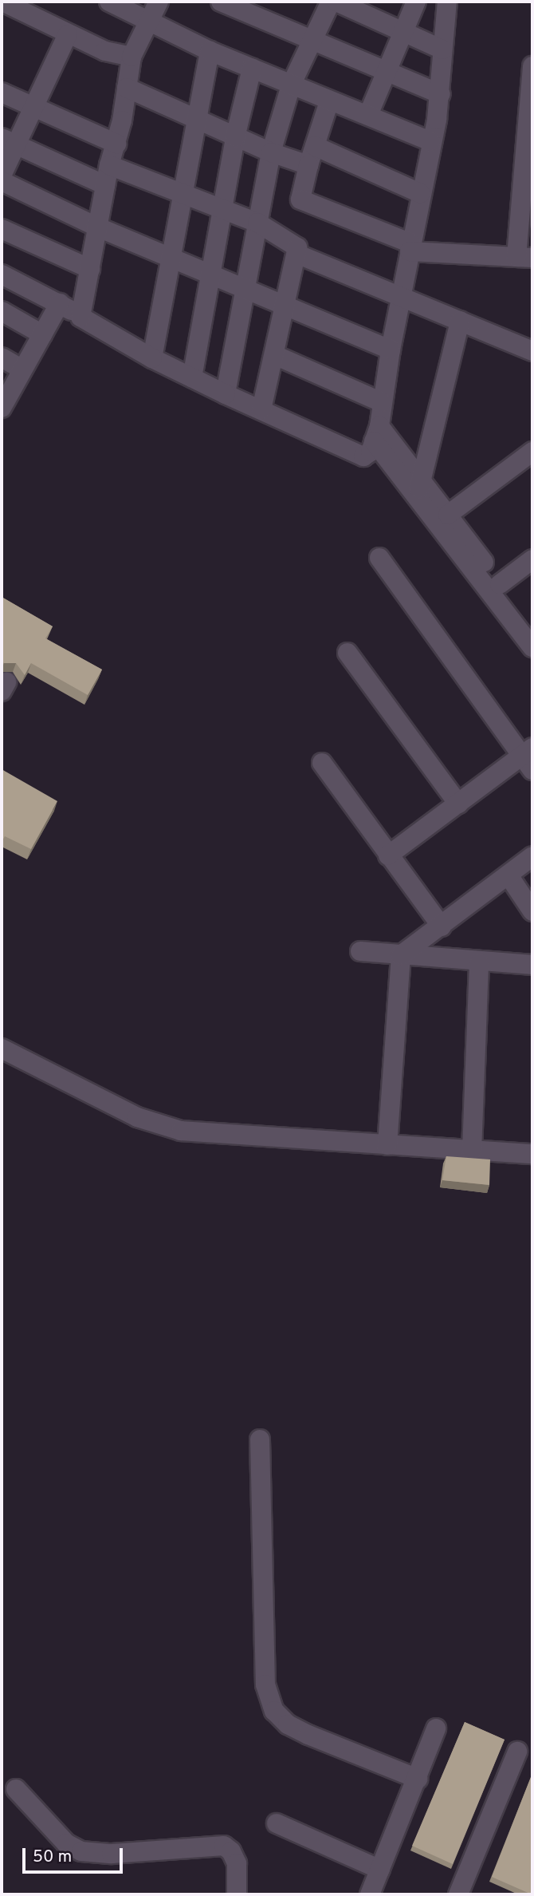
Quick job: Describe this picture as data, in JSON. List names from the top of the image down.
{
  "scale_bar": "50 m"
}
